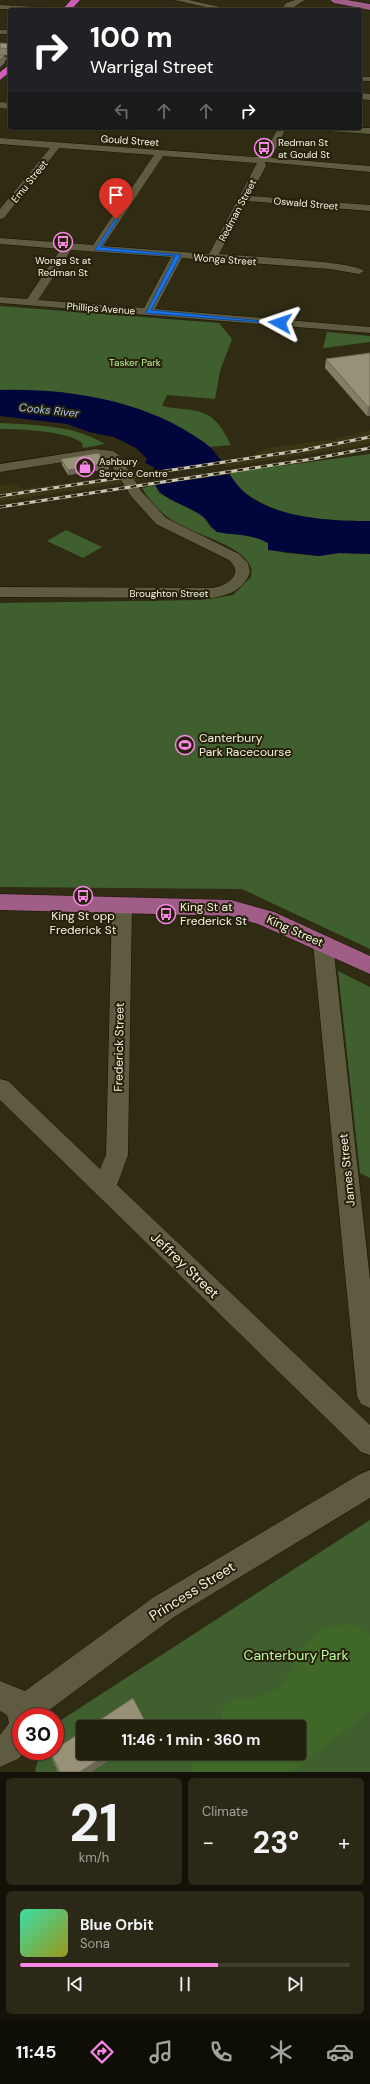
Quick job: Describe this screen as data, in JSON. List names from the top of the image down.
{
  "streets": {
    "main road": ["King Street"],
    "street": [
      "Gould Street",
      "Emu Street",
      "Oswald Street",
      "Redman Street",
      "Wonga Street",
      "Phillips Avenue",
      "Broughton Street",
      "Frederick Street",
      "James Street",
      "Jeffrey Street",
      "Princess Street"
    ]
  },
  "crossings": [
    ["Gould Street", "Emu Street"],
    ["Gould Street", "Redman Street"],
    ["Oswald Street", "Redman Street"],
    ["Redman Street", "Wonga Street"],
    ["King Street", "Frederick Street"],
    ["King Street", "James Street"],
    ["Frederick Street", "Jeffrey Street"]
  ],
  "water": ["Cooks River"],
  "parks": ["Tasker Park", "Canterbury Park"],
  "places": {
    "bus stop": [
      "Redman St at Gould St",
      "Wonga St at Redman St",
      "King St opp Frederick St",
      "King St at Frederick St"
    ],
    "shop": ["Ashbury Service Centre"],
    "sports": ["Canterbury Park Racecourse"]
  },
  "page": {
    "turn": ["100 m", "Warrigal Street"],
    "limit": "30",
    "trip": "11:46 · 1 min · 360 m",
    "tile": [
      ["21", "km/h"],
      "Climate"
    ],
    "heat": ["−", "23°", "+"],
    "song": ["Blue Orbit", "Sona"],
    "tabs": "11:45"
  }
}
